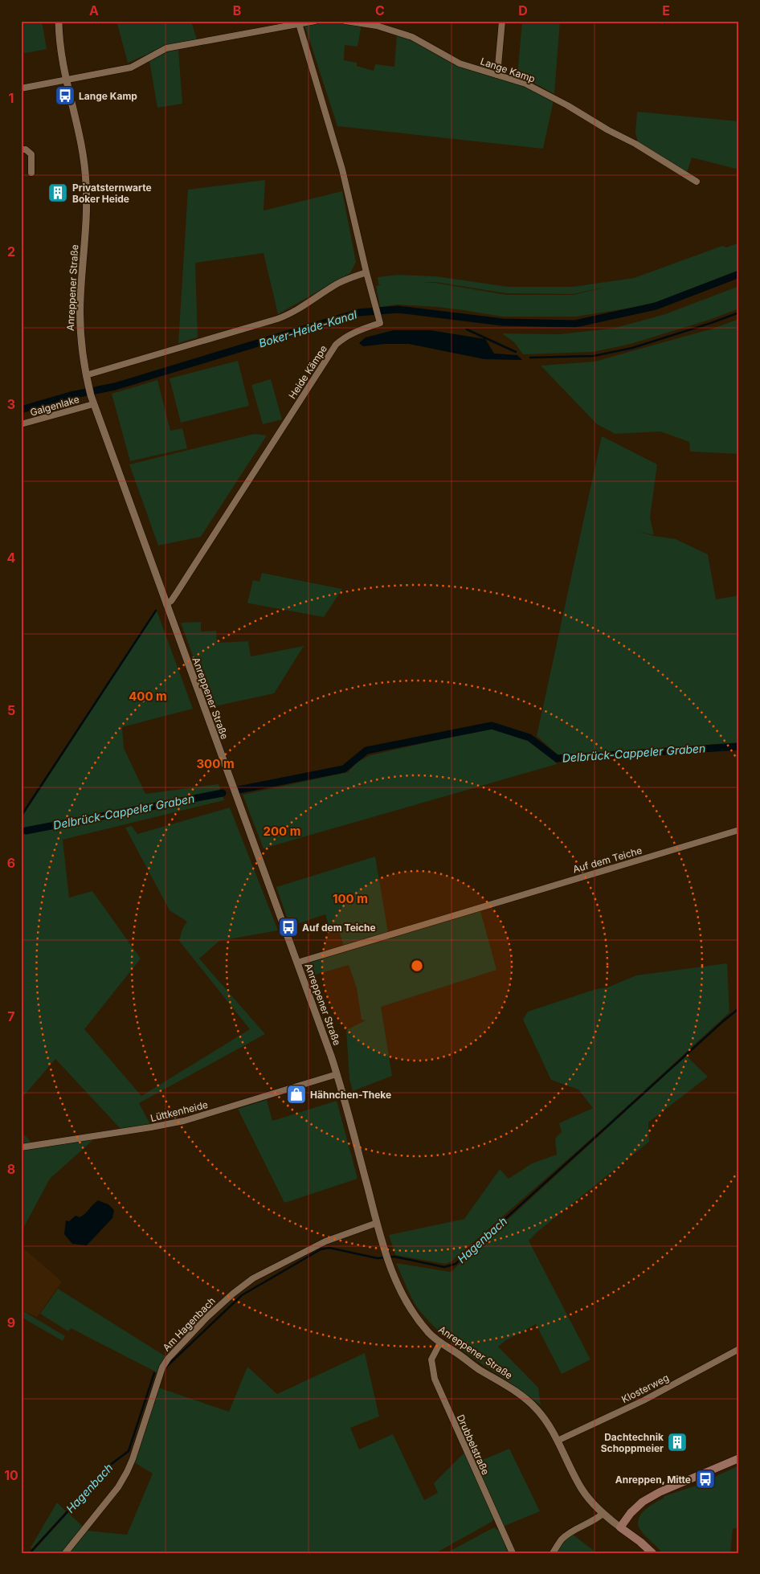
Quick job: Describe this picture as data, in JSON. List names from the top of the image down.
{
  "streets": {
    "main road": ["Anreppener Straße"],
    "street": [
      "Lange Kamp",
      "Heide Kämpe",
      "Galgenlake",
      "Auf dem Teiche",
      "Lüttkenheide",
      "Am Hagenbach",
      "Klosterweg",
      "Drubbelstraße"
    ]
  },
  "crossings": [
    ["Anreppener Straße", "Heide Kämpe"],
    ["Anreppener Straße", "Galgenlake"],
    ["Anreppener Straße", "Auf dem Teiche"],
    ["Anreppener Straße", "Lüttkenheide"],
    ["Anreppener Straße", "Am Hagenbach"],
    ["Anreppener Straße", "Klosterweg"],
    ["Anreppener Straße", "Drubbelstraße"]
  ],
  "water": ["Boker-Heide-Kanal", "Delbrück-Cappeler Graben", "Hagenbach"],
  "places": {
    "bus stop": ["Lange Kamp", "Auf dem Teiche", "Anreppen, Mitte"],
    "building": ["Privatsternwarte Boker Heide", "Dachtechnik Schoppmeier"],
    "shop": ["Hähnchen-Theke"]
  },
  "grid": {
    "columns": [
      "A",
      "B",
      "C",
      "D",
      "E"
    ],
    "rows": [
      "1",
      "2",
      "3",
      "4",
      "5",
      "6",
      "7",
      "8",
      "9",
      "10"
    ]
  },
  "rings": [
    "400 m",
    "300 m",
    "200 m",
    "100 m"
  ]
}
